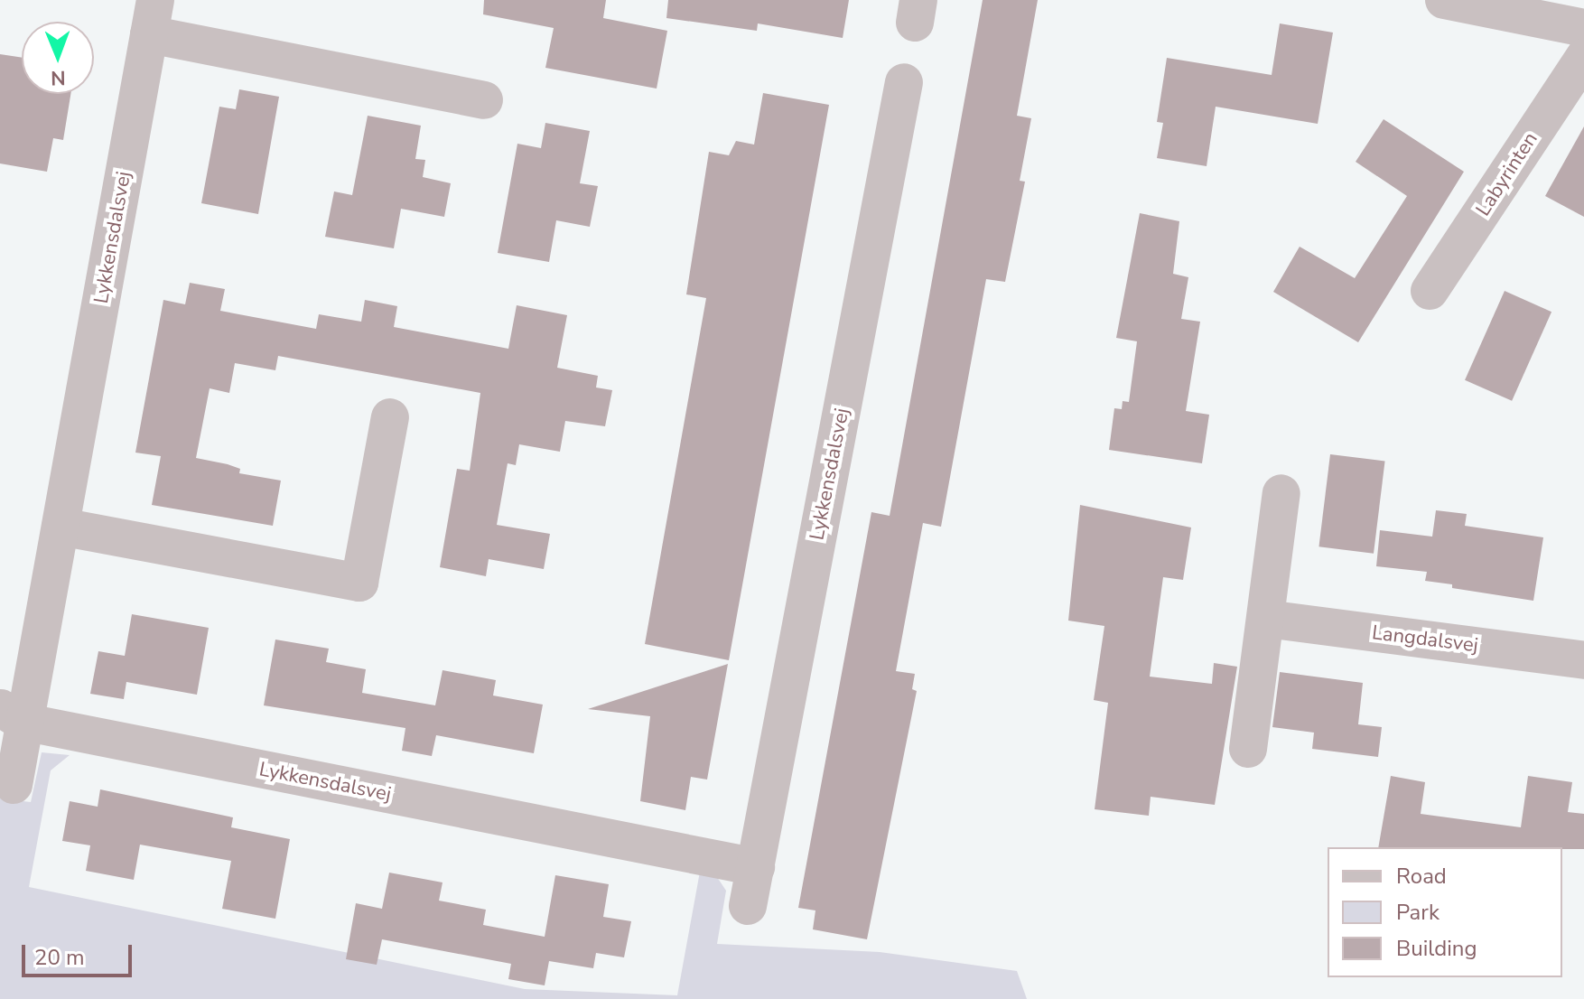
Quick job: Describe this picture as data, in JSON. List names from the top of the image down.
{
  "streets": {
    "street": ["Labyrinten", "Lykkensdalsvej", "Langdalsvej"]
  },
  "legend": ["Road", "Park", "Building"],
  "scale_bar": "20 m",
  "north": "bottom"
}
